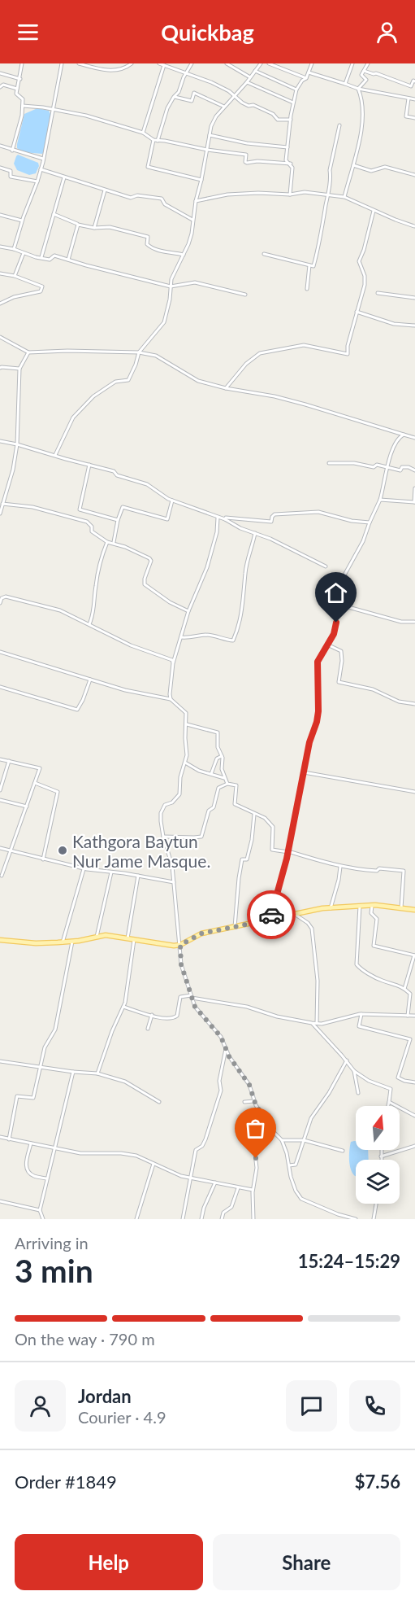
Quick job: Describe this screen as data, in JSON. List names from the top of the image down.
{
  "places": ["Kathgora Baytun Nur Jame Masque."],
  "north": "top",
  "page": {
    "header": "Quickbag",
    "heading": ["3 min", "Arriving in", "15:24–15:29"],
    "panel": [
      "Jordan",
      "Courier · 4.9",
      "Order #1849",
      "$7.56"
    ],
    "bar": "On the way · 790 m",
    "buttons": ["Help", "Share"]
  }
}
